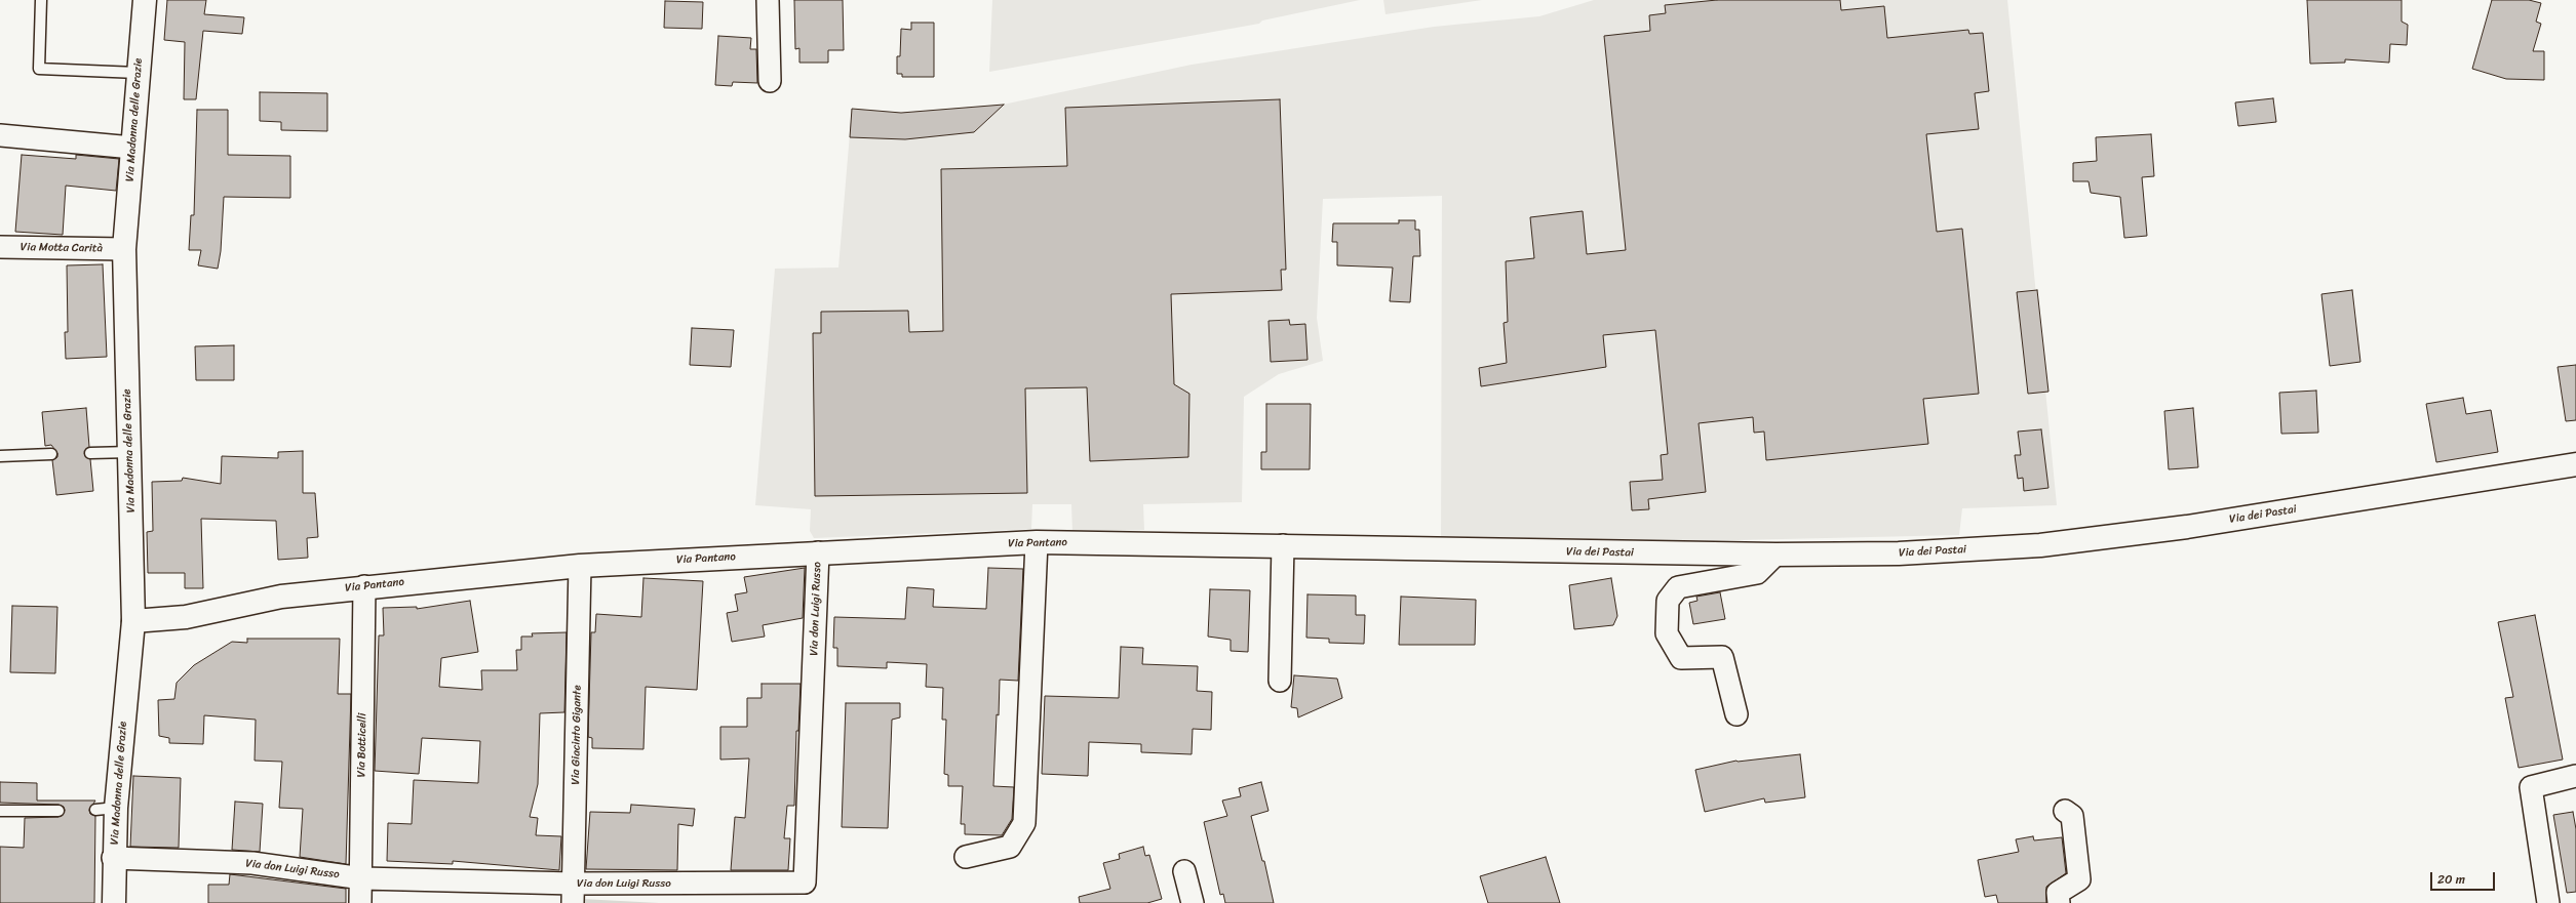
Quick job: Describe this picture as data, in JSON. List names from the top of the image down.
{
  "streets": {
    "street": [
      "Via Madonna delle Grazie",
      "Via Motta Carità",
      "Via dei Pastai",
      "Via Pantano",
      "Via don Luigi Russo",
      "Via Giacinto Gigante",
      "Via Botticelli"
    ]
  },
  "crossings": [
    ["Via Madonna delle Grazie", "Via Motta Carità"],
    ["Via Madonna delle Grazie", "Via Pantano"],
    ["Via Madonna delle Grazie", "Via don Luigi Russo"],
    ["Via dei Pastai", "Via Pantano"],
    ["Via Pantano", "Via don Luigi Russo"],
    ["Via Pantano", "Via Giacinto Gigante"],
    ["Via Pantano", "Via Botticelli"],
    ["Via don Luigi Russo", "Via Giacinto Gigante"],
    ["Via don Luigi Russo", "Via Botticelli"]
  ],
  "scale_bar": "20 m"
}
